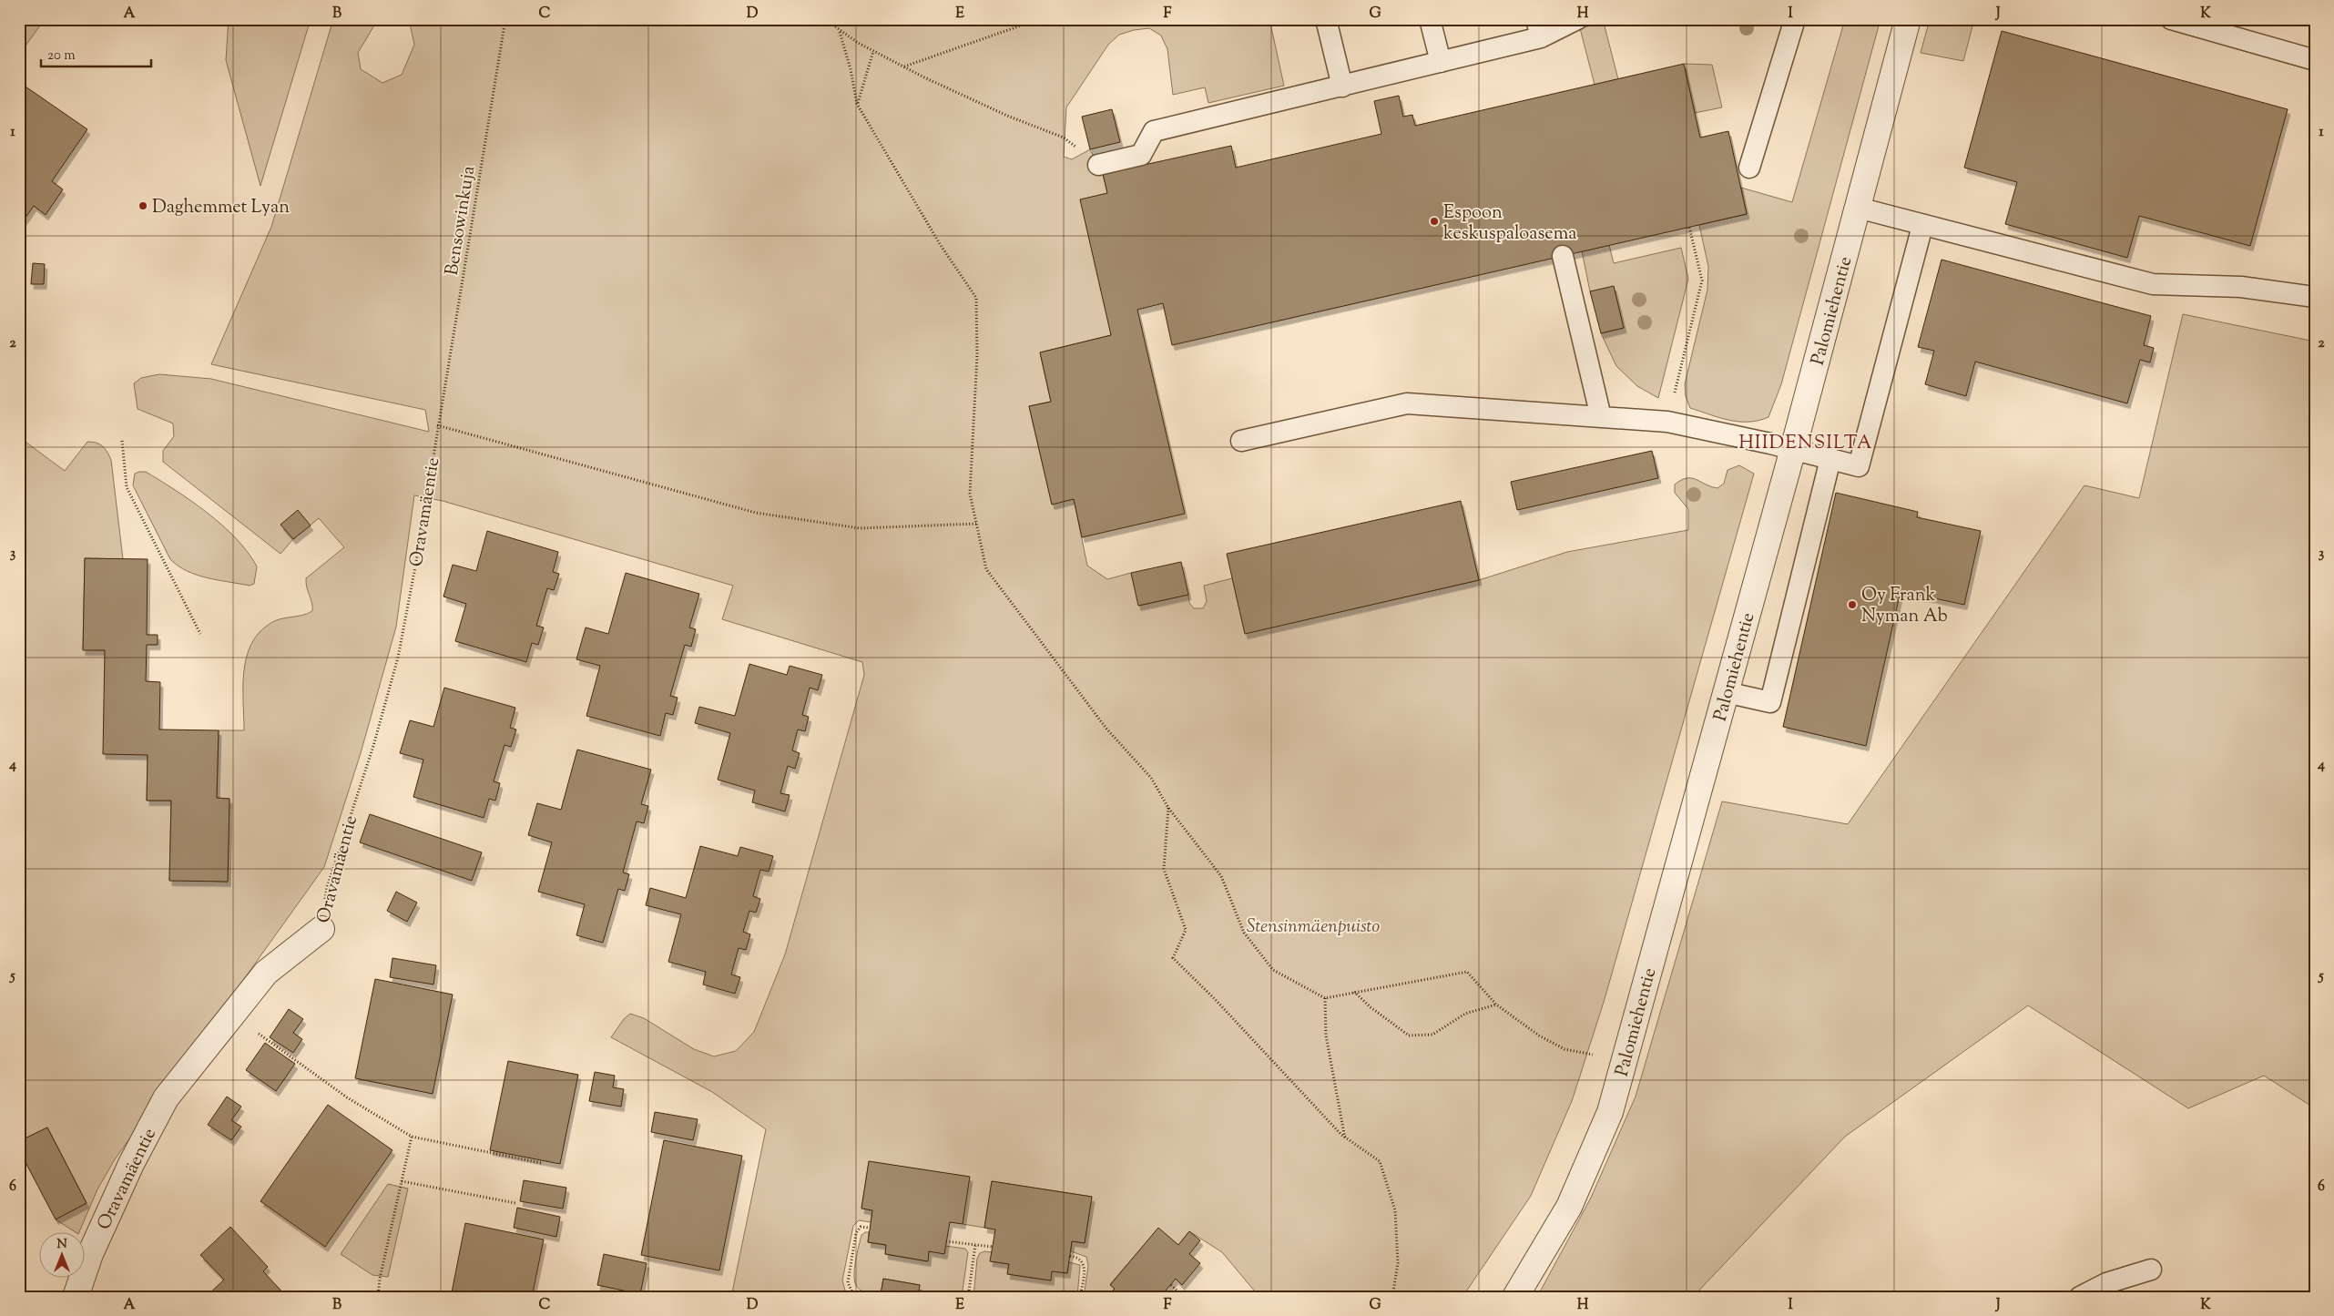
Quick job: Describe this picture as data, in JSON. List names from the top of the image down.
{
  "streets": {
    "street": ["Palomiehentie", "Oravamäentie"],
    "path": ["Bensowinkuja"]
  },
  "crossings": [
    ["Bensowinkuja", "Oravamäentie"]
  ],
  "districts": ["HIIDENSILTA"],
  "parks": ["Stensinmäenpuisto"],
  "places": ["Daghemmet Lyan", "Espoon keskuspaloasema", "Oy Frank Nyman Ab"],
  "scale_bar": "20 m",
  "north": "top",
  "grid": {
    "columns": [
      "A",
      "B",
      "C",
      "D",
      "E",
      "F",
      "G",
      "H",
      "I",
      "J",
      "K"
    ],
    "rows": [
      "1",
      "2",
      "3",
      "4",
      "5",
      "6"
    ]
  }
}
